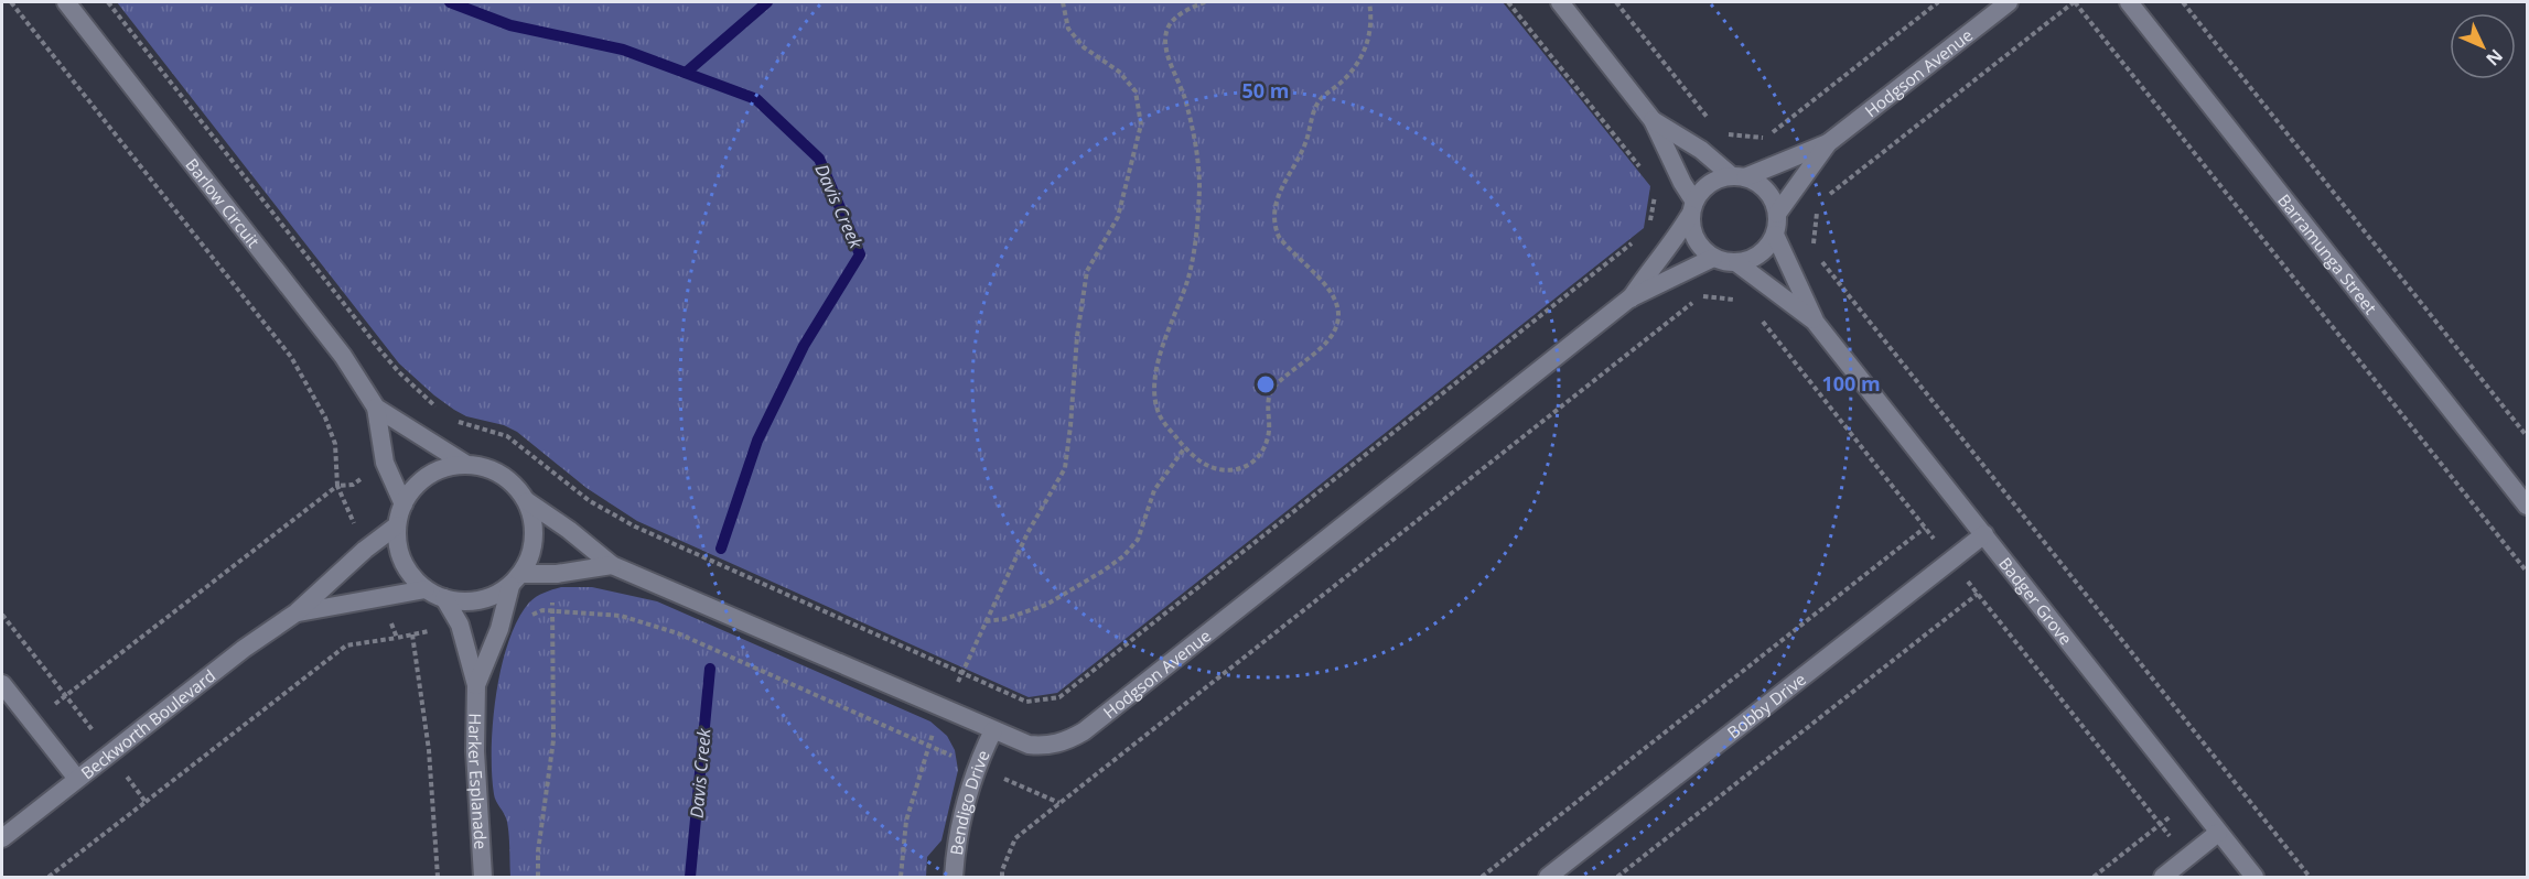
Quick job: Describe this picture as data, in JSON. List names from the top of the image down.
{
  "streets": {
    "street": [
      "Hodgson Avenue",
      "Barlow Circuit",
      "Barramunga Street",
      "Badger Grove",
      "Bobby Drive",
      "Beckworth Boulevard",
      "Harker Esplanade",
      "Bendigo Drive"
    ]
  },
  "crossings": [
    ["Hodgson Avenue", "Barlow Circuit"],
    ["Hodgson Avenue", "Badger Grove"],
    ["Hodgson Avenue", "Beckworth Boulevard"],
    ["Hodgson Avenue", "Harker Esplanade"],
    ["Hodgson Avenue", "Bendigo Drive"],
    ["Barlow Circuit", "Beckworth Boulevard"],
    ["Barlow Circuit", "Harker Esplanade"],
    ["Badger Grove", "Bobby Drive"],
    ["Beckworth Boulevard", "Harker Esplanade"]
  ],
  "water": ["Davis Creek"],
  "north": "bottom right",
  "rings": ["50 m", "100 m"]
}
